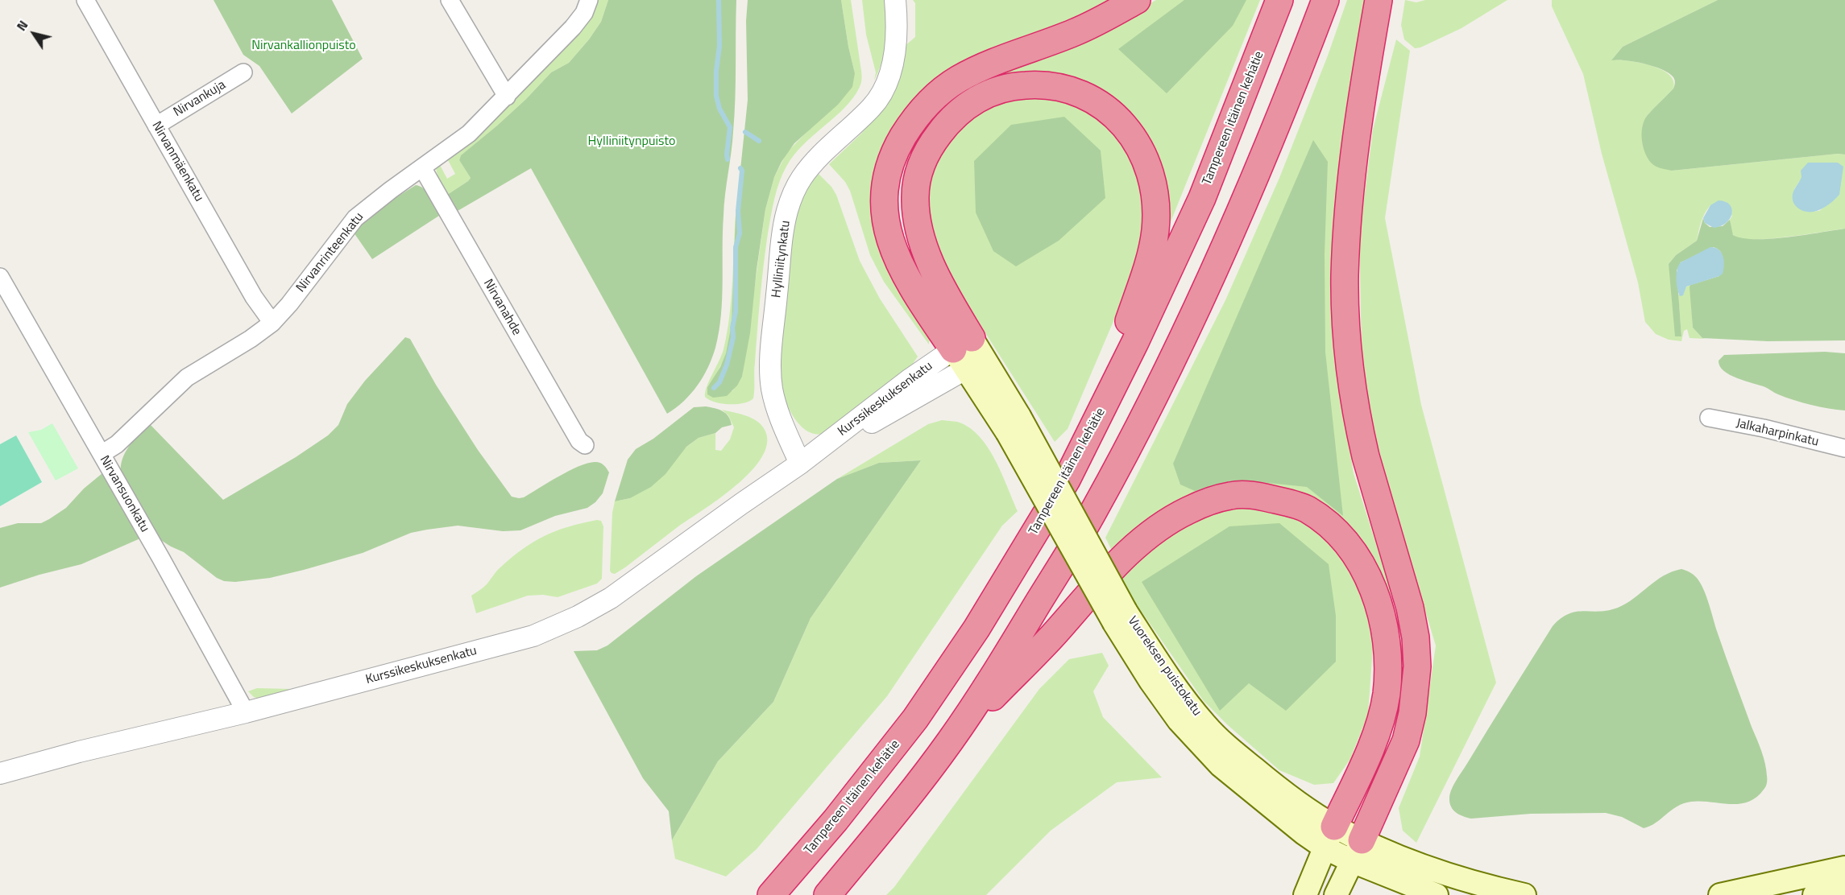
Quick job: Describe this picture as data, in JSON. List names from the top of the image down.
{
  "streets": {
    "highway": ["Tampereen itäinen kehätie"],
    "main road": ["Vuoreksen puistokatu"],
    "street": [
      "Nirvankuja",
      "Nirvanmäenkatu",
      "Nirvanrinteenkatu",
      "Hylliniitynkatu",
      "Nirvanahde",
      "Kurssikeskuksenkatu",
      "Jalkaharpinkatu",
      "Nirvansuonkatu"
    ]
  },
  "crossings": [
    ["Nirvankuja", "Nirvanmäenkatu"],
    ["Nirvanmäenkatu", "Nirvanrinteenkatu"],
    ["Nirvanrinteenkatu", "Nirvanahde"],
    ["Nirvanrinteenkatu", "Nirvansuonkatu"],
    ["Hylliniitynkatu", "Kurssikeskuksenkatu"],
    ["Kurssikeskuksenkatu", "Nirvansuonkatu"],
    ["Kurssikeskuksenkatu", "Vuoreksen puistokatu"]
  ],
  "parks": ["Nirvankallionpuisto", "Hylliniitynpuisto"],
  "north": "top left"
}
